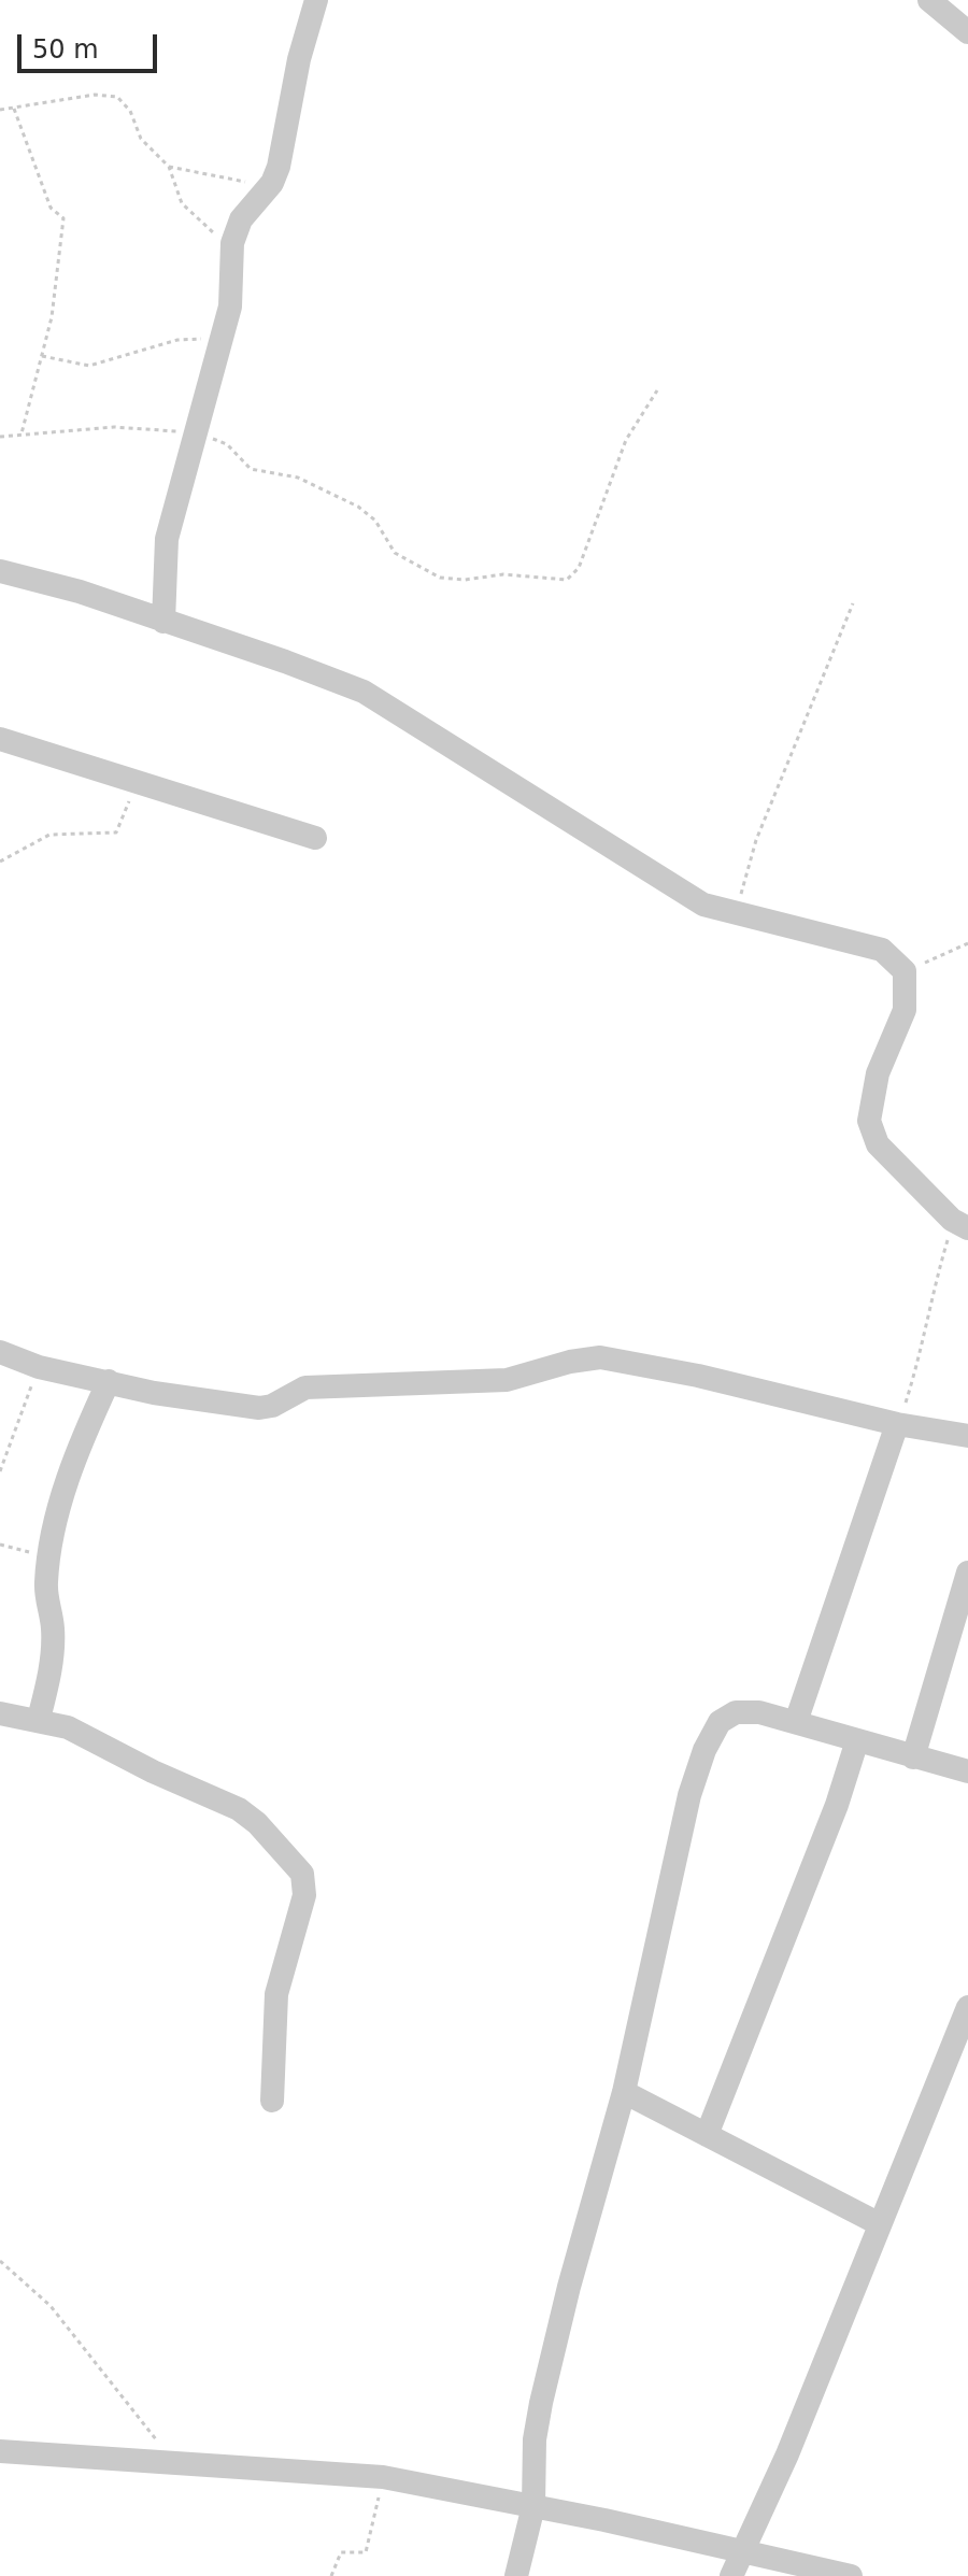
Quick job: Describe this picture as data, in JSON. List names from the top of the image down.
{
  "scale_bar": "50 m"
}
